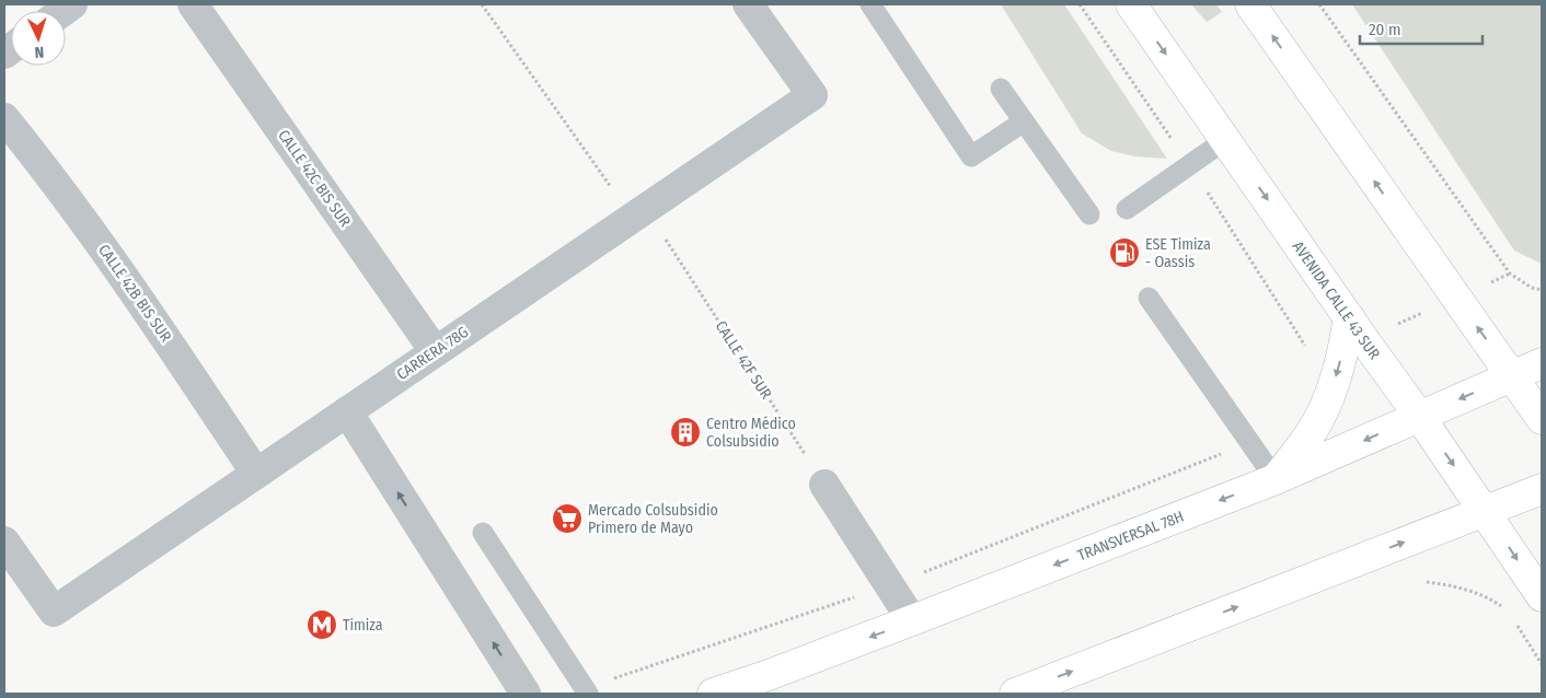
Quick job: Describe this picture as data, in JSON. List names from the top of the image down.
{
  "streets": {
    "main road": ["AVENIDA CALLE 43 SUR", "TRANSVERSAL 78H"],
    "street": ["CALLE 42C BIS SUR", "CALLE 42B BIS SUR", "CARRERA 78G"],
    "path": ["CALLE 42F SUR"]
  },
  "crossings": [
    ["CALLE 42C BIS SUR", "CARRERA 78G"],
    ["CALLE 42B BIS SUR", "CARRERA 78G"],
    ["AVENIDA CALLE 43 SUR", "TRANSVERSAL 78H"],
    ["CARRERA 78G", "CALLE 42F SUR"]
  ],
  "places": {
    "fuel station": ["ESE Timiza - Oassis"],
    "building": ["Centro Médico Colsubsidio"],
    "supermarket": ["Mercado Colsubsidio Primero de Mayo"],
    "metro station": ["Timiza"]
  },
  "scale_bar": "20 m",
  "north": "bottom"
}
